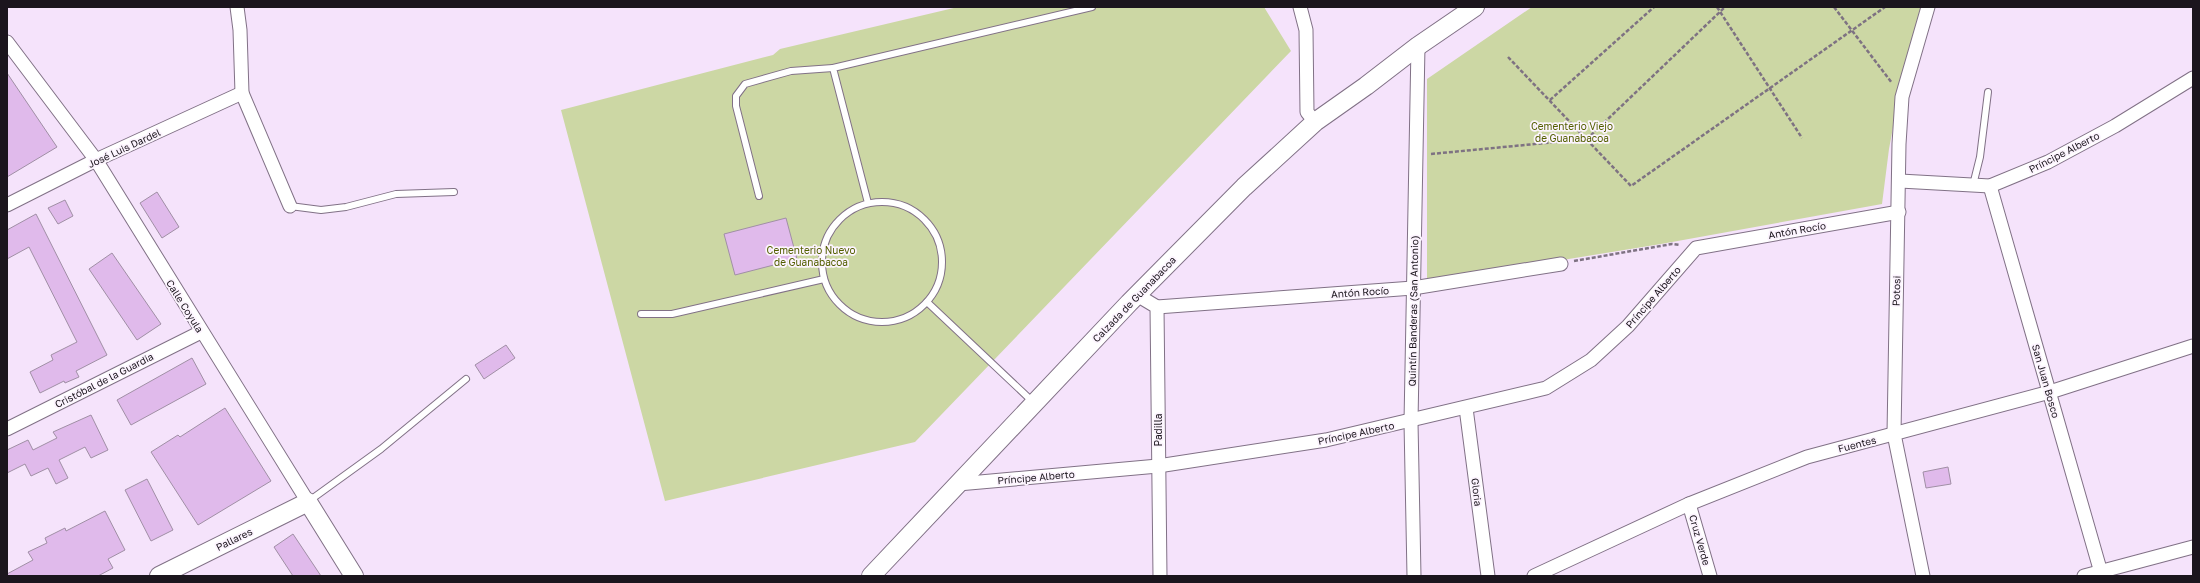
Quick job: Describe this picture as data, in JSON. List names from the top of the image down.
{
  "streets": {
    "main road": ["Calzada de Guanabacoa", "Calle Coyula", "Pallares"],
    "street": [
      "José Luis Dardel",
      "Príncipe Alberto",
      "Antón Rocío",
      "Potosi",
      "Quintín Banderas (San Antonio)",
      "Cristóbal de la Guardia",
      "San Juan Bosco",
      "Padilla",
      "Fuentes",
      "Gloria",
      "Cruz Verde"
    ]
  },
  "crossings": [
    ["José Luis Dardel", "Calle Coyula"],
    ["Príncipe Alberto", "Antón Rocío"],
    ["Príncipe Alberto", "Potosi"],
    ["Príncipe Alberto", "Calzada de Guanabacoa"],
    ["Príncipe Alberto", "Quintín Banderas (San Antonio)"],
    ["Príncipe Alberto", "San Juan Bosco"],
    ["Príncipe Alberto", "Padilla"],
    ["Príncipe Alberto", "Gloria"],
    ["Antón Rocío", "Potosi"],
    ["Antón Rocío", "Quintín Banderas (San Antonio)"],
    ["Antón Rocío", "Padilla"],
    ["Potosi", "Fuentes"],
    ["Calzada de Guanabacoa", "Quintín Banderas (San Antonio)"],
    ["Calle Coyula", "Cristóbal de la Guardia"],
    ["Calle Coyula", "Pallares"],
    ["San Juan Bosco", "Fuentes"],
    ["Fuentes", "Cruz Verde"]
  ],
  "parks": ["Cementerio Viejo de Guanabacoa", "Cementerio Nuevo de Guanabacoa"]
}
